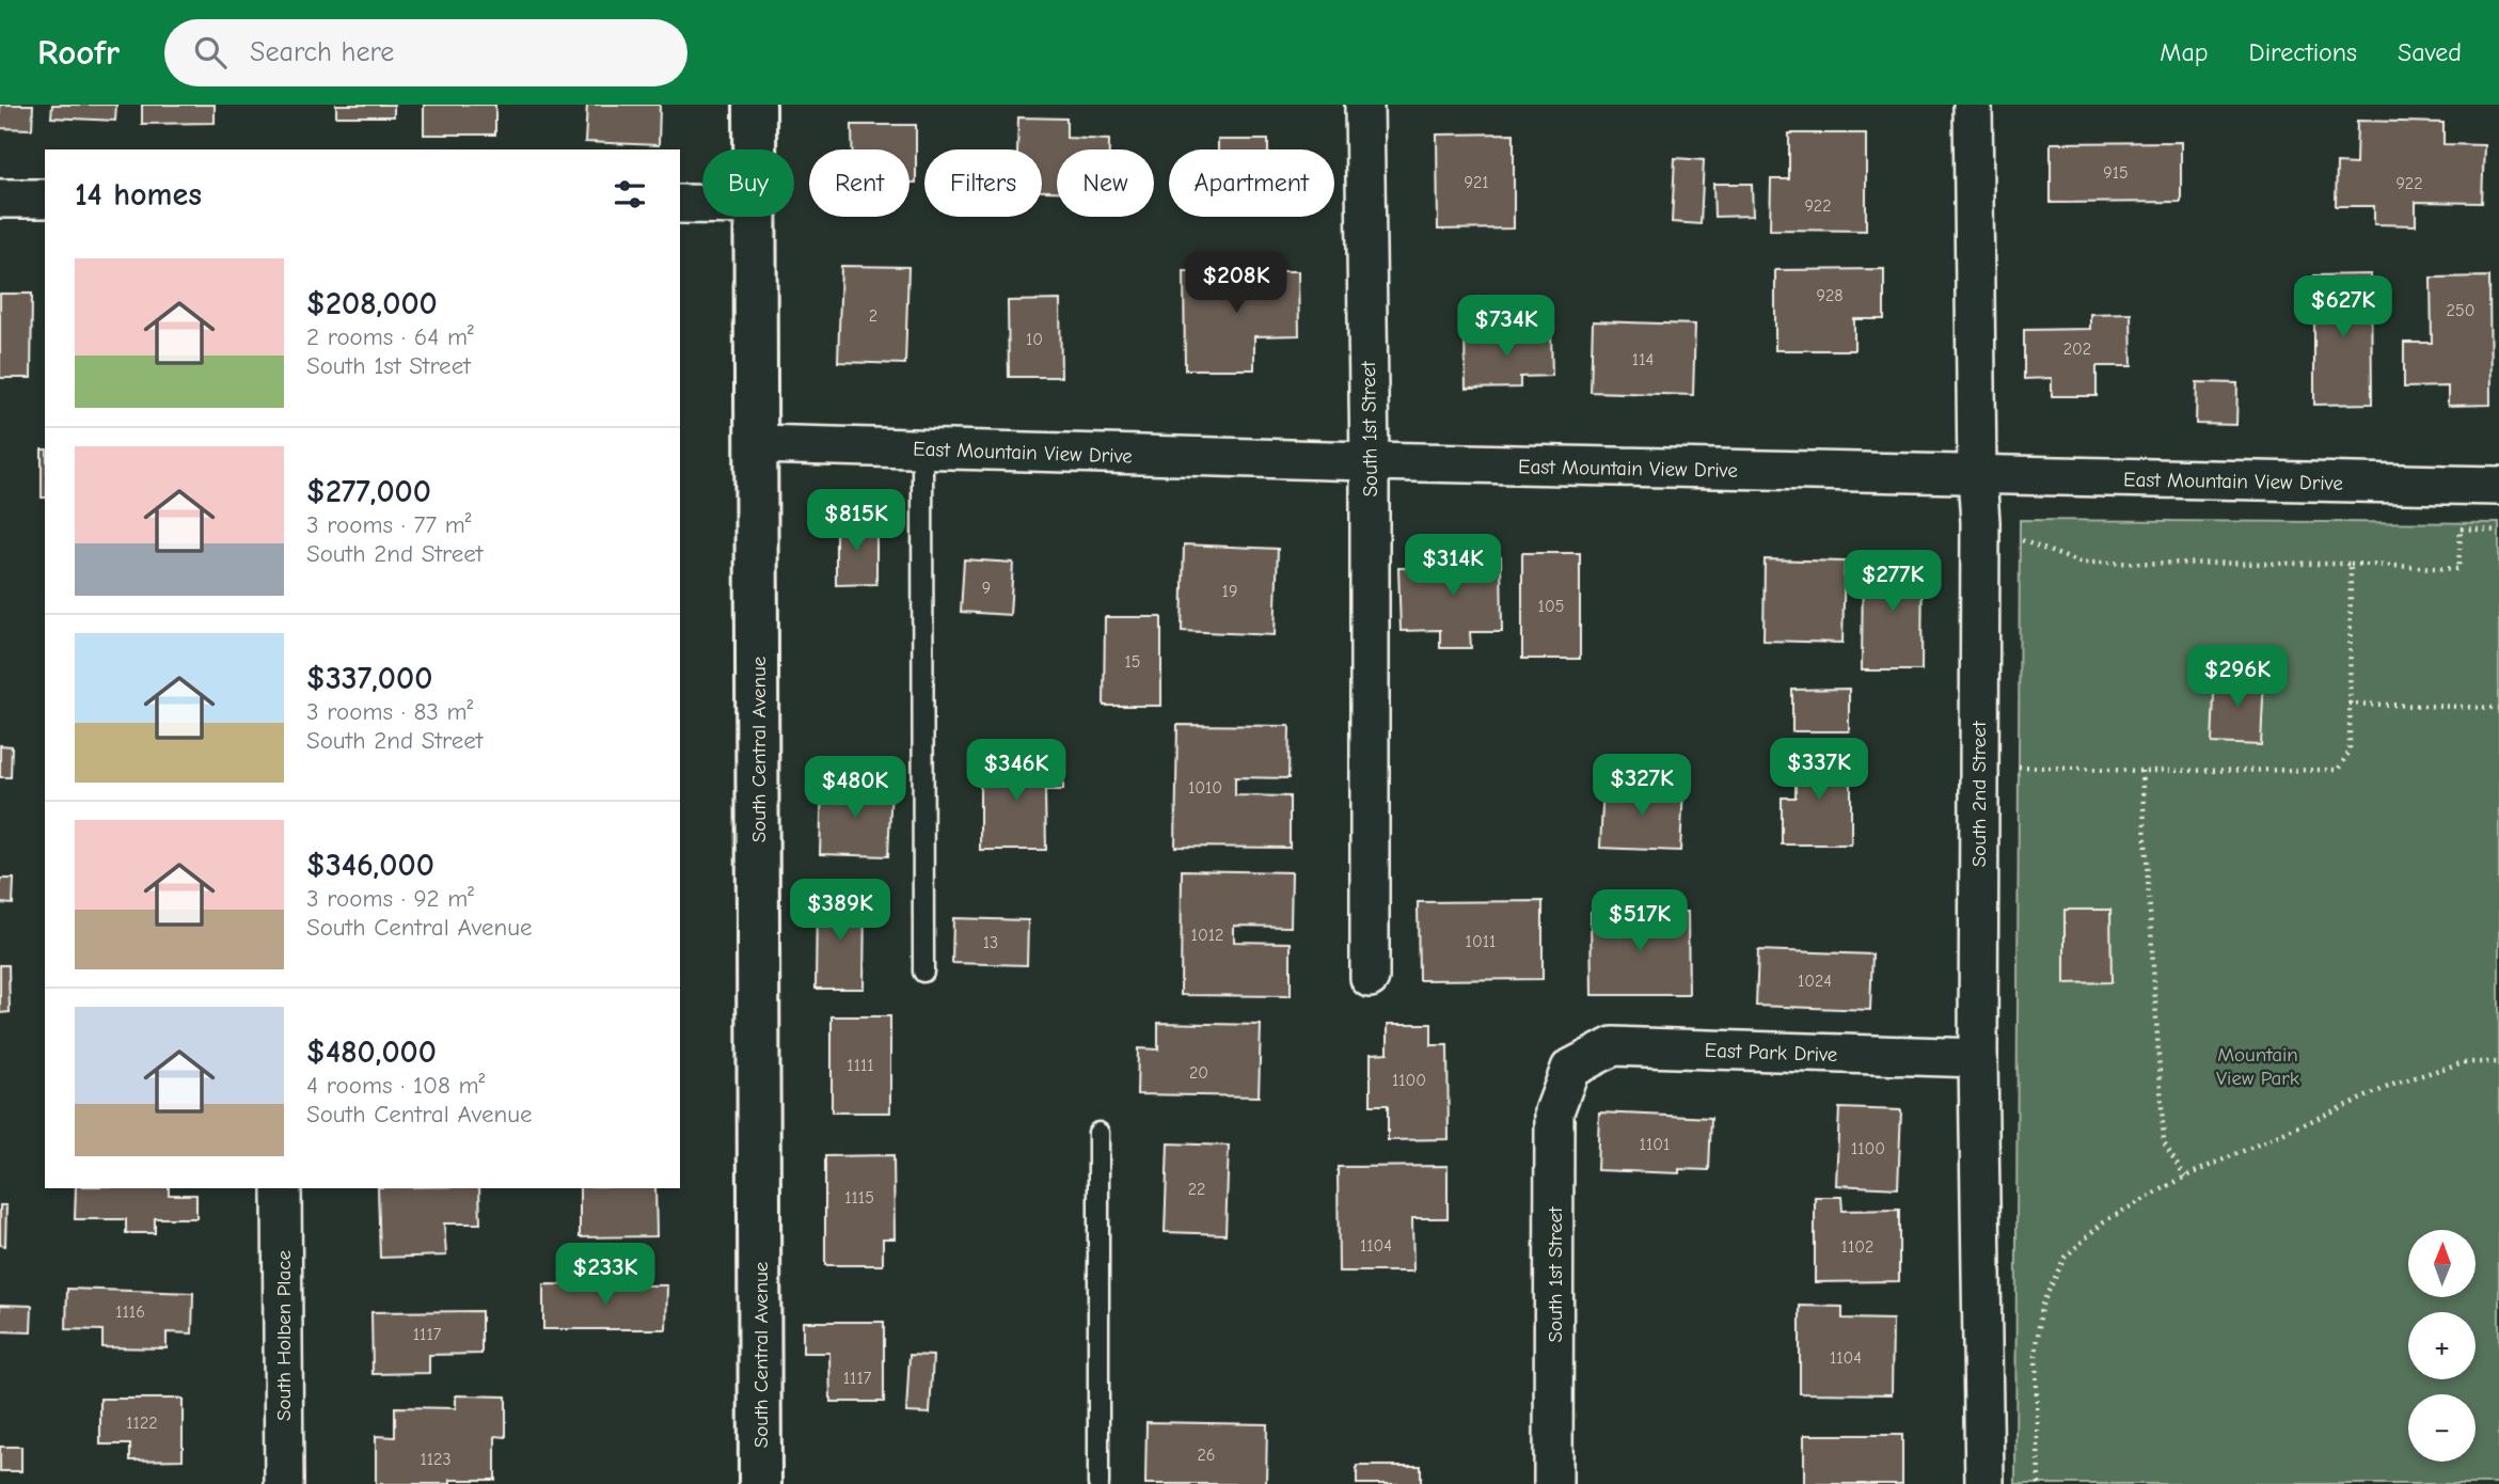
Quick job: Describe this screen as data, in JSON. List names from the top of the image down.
{
  "streets": {
    "street": [
      "South 1st Street",
      "East Mountain View Drive",
      "South Central Avenue",
      "South 2nd Street",
      "East Park Drive",
      "South Holben Place"
    ]
  },
  "crossings": [
    ["South 1st Street", "East Mountain View Drive"],
    ["South 1st Street", "East Park Drive"],
    ["East Mountain View Drive", "South Central Avenue"],
    ["East Mountain View Drive", "South 2nd Street"],
    ["South 2nd Street", "East Park Drive"]
  ],
  "parks": ["Mountain View Park"],
  "house_numbers": [
    "915",
    "921",
    "922",
    "922",
    "928",
    "250",
    "2",
    "10",
    "202",
    "114",
    "9",
    "19",
    "105",
    "15",
    "1010",
    "1012",
    "1011",
    "13",
    "1024",
    "1111",
    "20",
    "1100",
    "1101",
    "1100",
    "22",
    "1115",
    "1104",
    "1102",
    "1116",
    "1117",
    "1104",
    "1117",
    "1122",
    "26",
    "1123"
  ],
  "north": "top",
  "page": {
    "header": "Roofr",
    "search": "Search here",
    "nav": ["Map", "Directions", "Saved"],
    "chip": [
      "Buy",
      "Rent",
      "Filters",
      "New",
      "Apartment"
    ],
    "heading": "14 homes",
    "list": [
      {
        "name": "$208,000",
        "note": "2 rooms · 64 m² · South 1st Street"
      },
      {
        "name": "$277,000",
        "note": "3 rooms · 77 m² · South 2nd Street"
      },
      {
        "name": "$337,000",
        "note": "3 rooms · 83 m² · South 2nd Street"
      },
      {
        "name": "$346,000",
        "note": "3 rooms · 92 m² · South Central Avenue"
      },
      {
        "name": "$480,000",
        "note": "4 rooms · 108 m² · South Central Avenue"
      }
    ],
    "price": [
      "$208K",
      "$627K",
      "$734K",
      "$815K",
      "$314K",
      "$277K",
      "$296K",
      "$337K",
      "$346K",
      "$327K",
      "$480K",
      "$389K",
      "$517K",
      "$233K"
    ],
    "map_buttons": ["+", "−"]
  }
}
